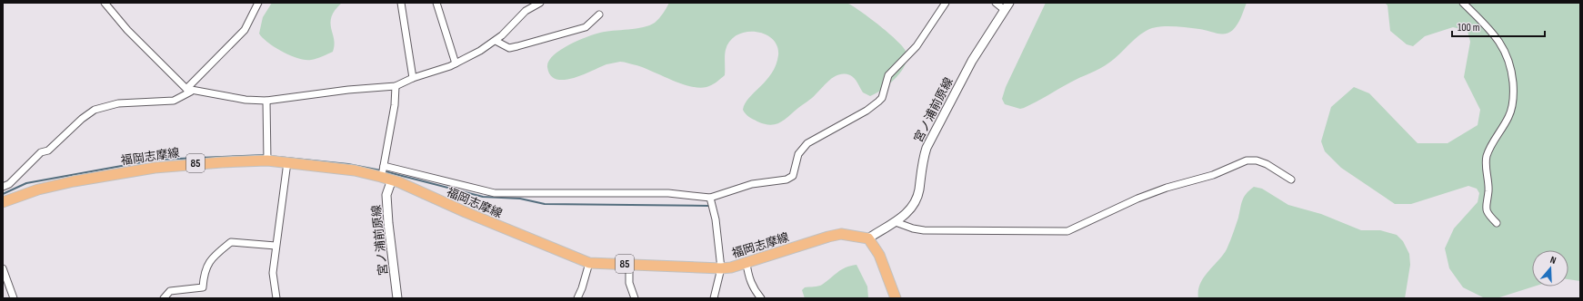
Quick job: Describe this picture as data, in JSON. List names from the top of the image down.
{
  "streets": {
    "main road": ["宮ノ浦前原線", "福岡志摩線", "85"]
  },
  "crossings": [
    ["宮ノ浦前原線", "福岡志摩線"]
  ],
  "scale_bar": "100 m",
  "north": "top"
}
